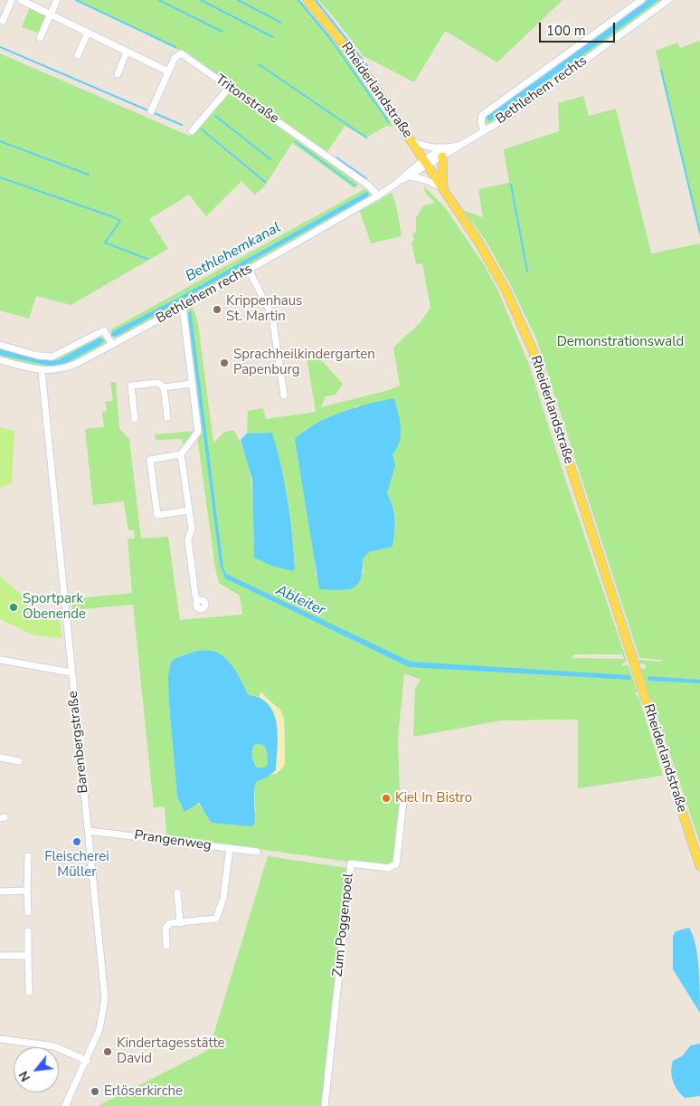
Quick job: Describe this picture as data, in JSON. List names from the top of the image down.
{
  "streets": {
    "main road": ["Rheiderlandstraße"],
    "street": [
      "Bethlehem rechts",
      "Tritonstraße",
      "Barenbergstraße",
      "Prangenweg",
      "Zum Poggenpoel"
    ]
  },
  "crossings": [
    ["Rheiderlandstraße", "Bethlehem rechts"],
    ["Bethlehem rechts", "Tritonstraße"],
    ["Bethlehem rechts", "Barenbergstraße"],
    ["Barenbergstraße", "Prangenweg"]
  ],
  "water": ["Bethlehemkanal", "Ableiter"],
  "parks": ["Demonstrationswald"],
  "places": [
    "Krippenhaus St. Martin",
    "Sprachheilkindergarten Papenburg",
    "Sportpark Obenende",
    "Kiel In Bistro",
    "Fleischerei Müller",
    "Kindertagesstätte David",
    "Erlöserkirche"
  ],
  "scale_bar": "100 m",
  "north": "bottom left"
}
